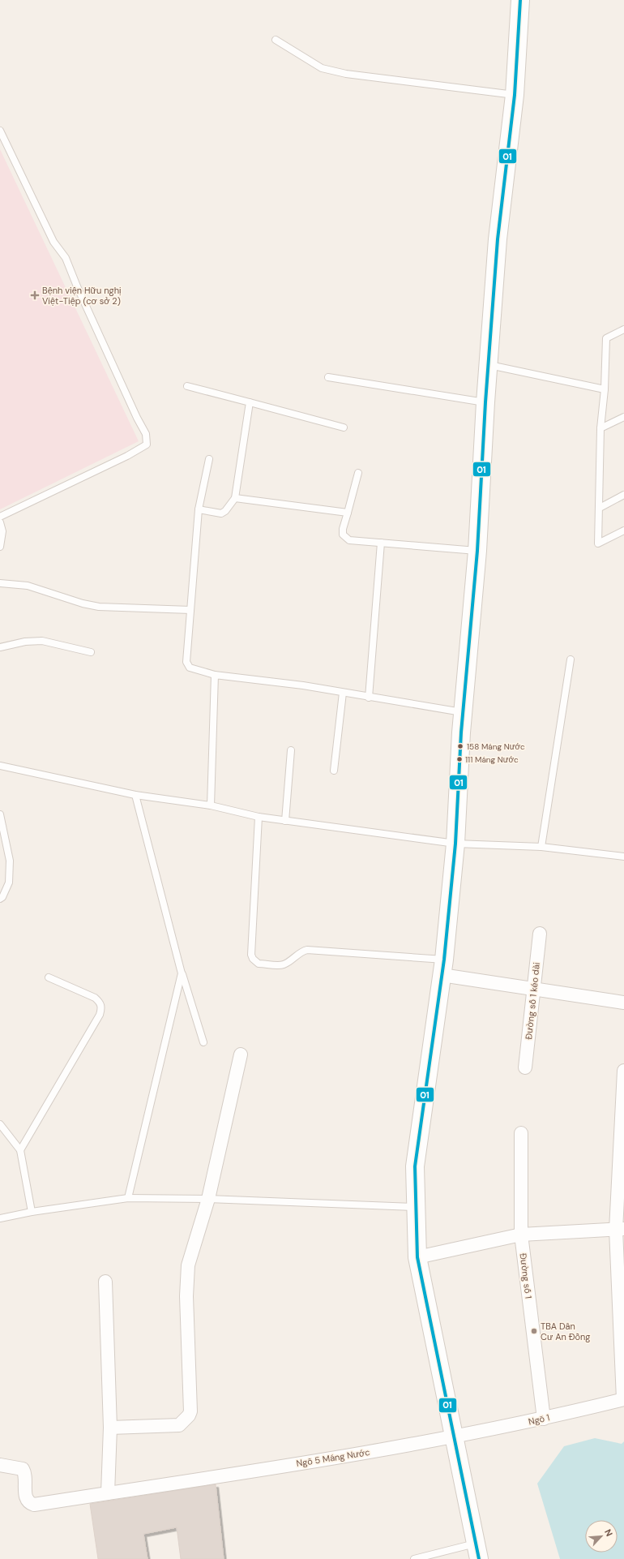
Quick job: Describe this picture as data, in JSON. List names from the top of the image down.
{
  "streets": {
    "street": [
      "Đường số 1 kéo dài",
      "Đường số 1",
      "Ngõ 1",
      "Ngõ 5 Máng Nước"
    ]
  },
  "crossings": [
    ["Đường số 1", "Ngõ 1"],
    ["Ngõ 1", "Ngõ 5 Máng Nước"]
  ],
  "places": {
    "health": ["Bệnh viện Hữu nghị Việt-Tiệp (cơ sở 2)"],
    "other": ["158 Máng Nước", "111 Máng Nước", "TBA Dân Cư An Đồng"]
  },
  "lines": ["transit line 01"],
  "north": "top right"
}
